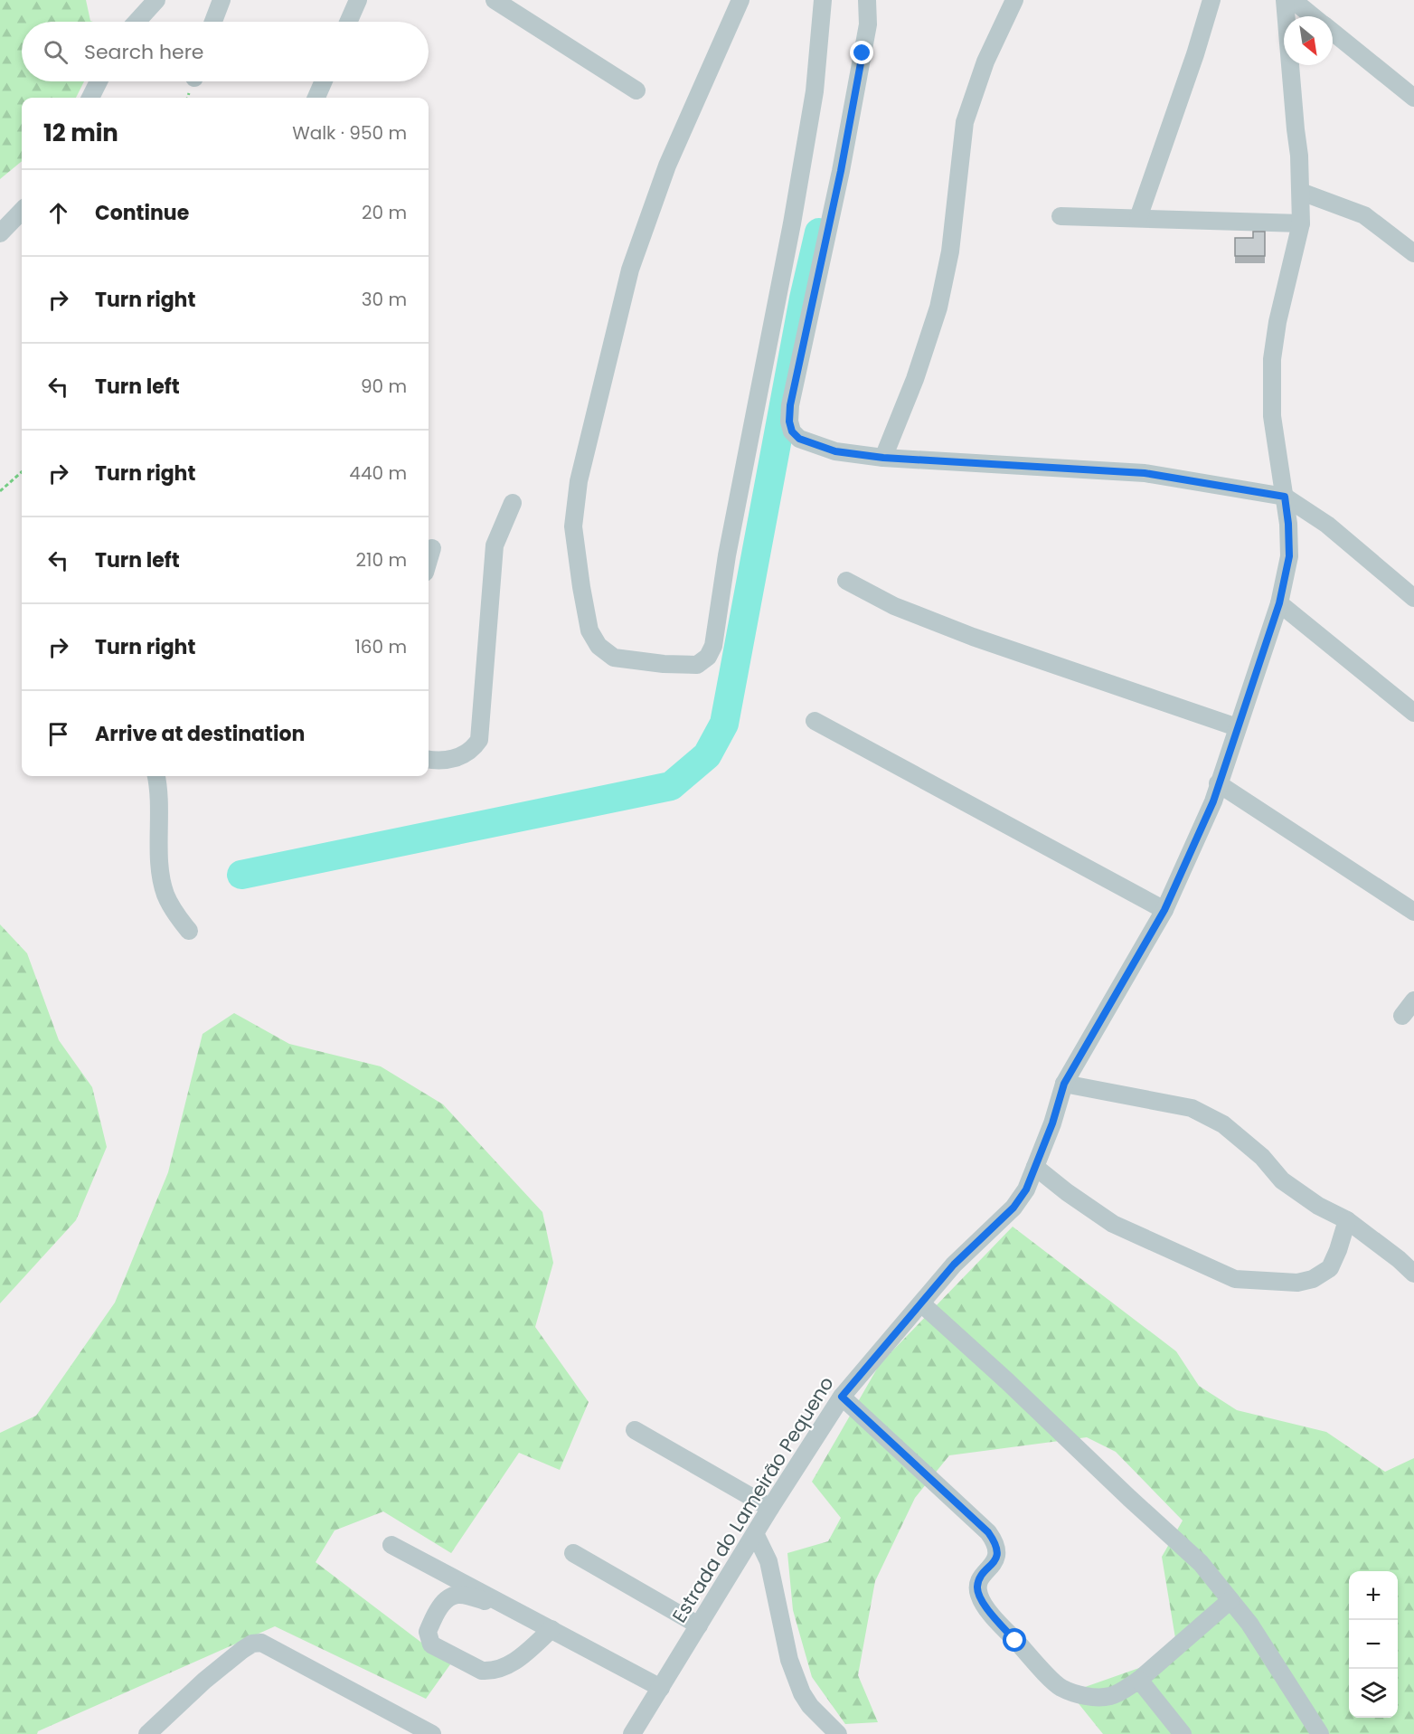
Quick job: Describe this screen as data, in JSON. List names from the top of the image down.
{
  "streets": {
    "street": ["Estrada do Lameirão Pequeno"]
  },
  "north": "bottom right",
  "page": {
    "search": "Search here",
    "heading": ["12 min", "Walk · 950 m"],
    "list": [
      ["Continue", "20 m"],
      ["Turn right", "30 m"],
      ["Turn left", "90 m"],
      ["Turn right", "440 m"],
      ["Turn left", "210 m"],
      ["Turn right", "160 m"],
      "Arrive at destination"
    ],
    "map_buttons": ["+", "−"]
  }
}
